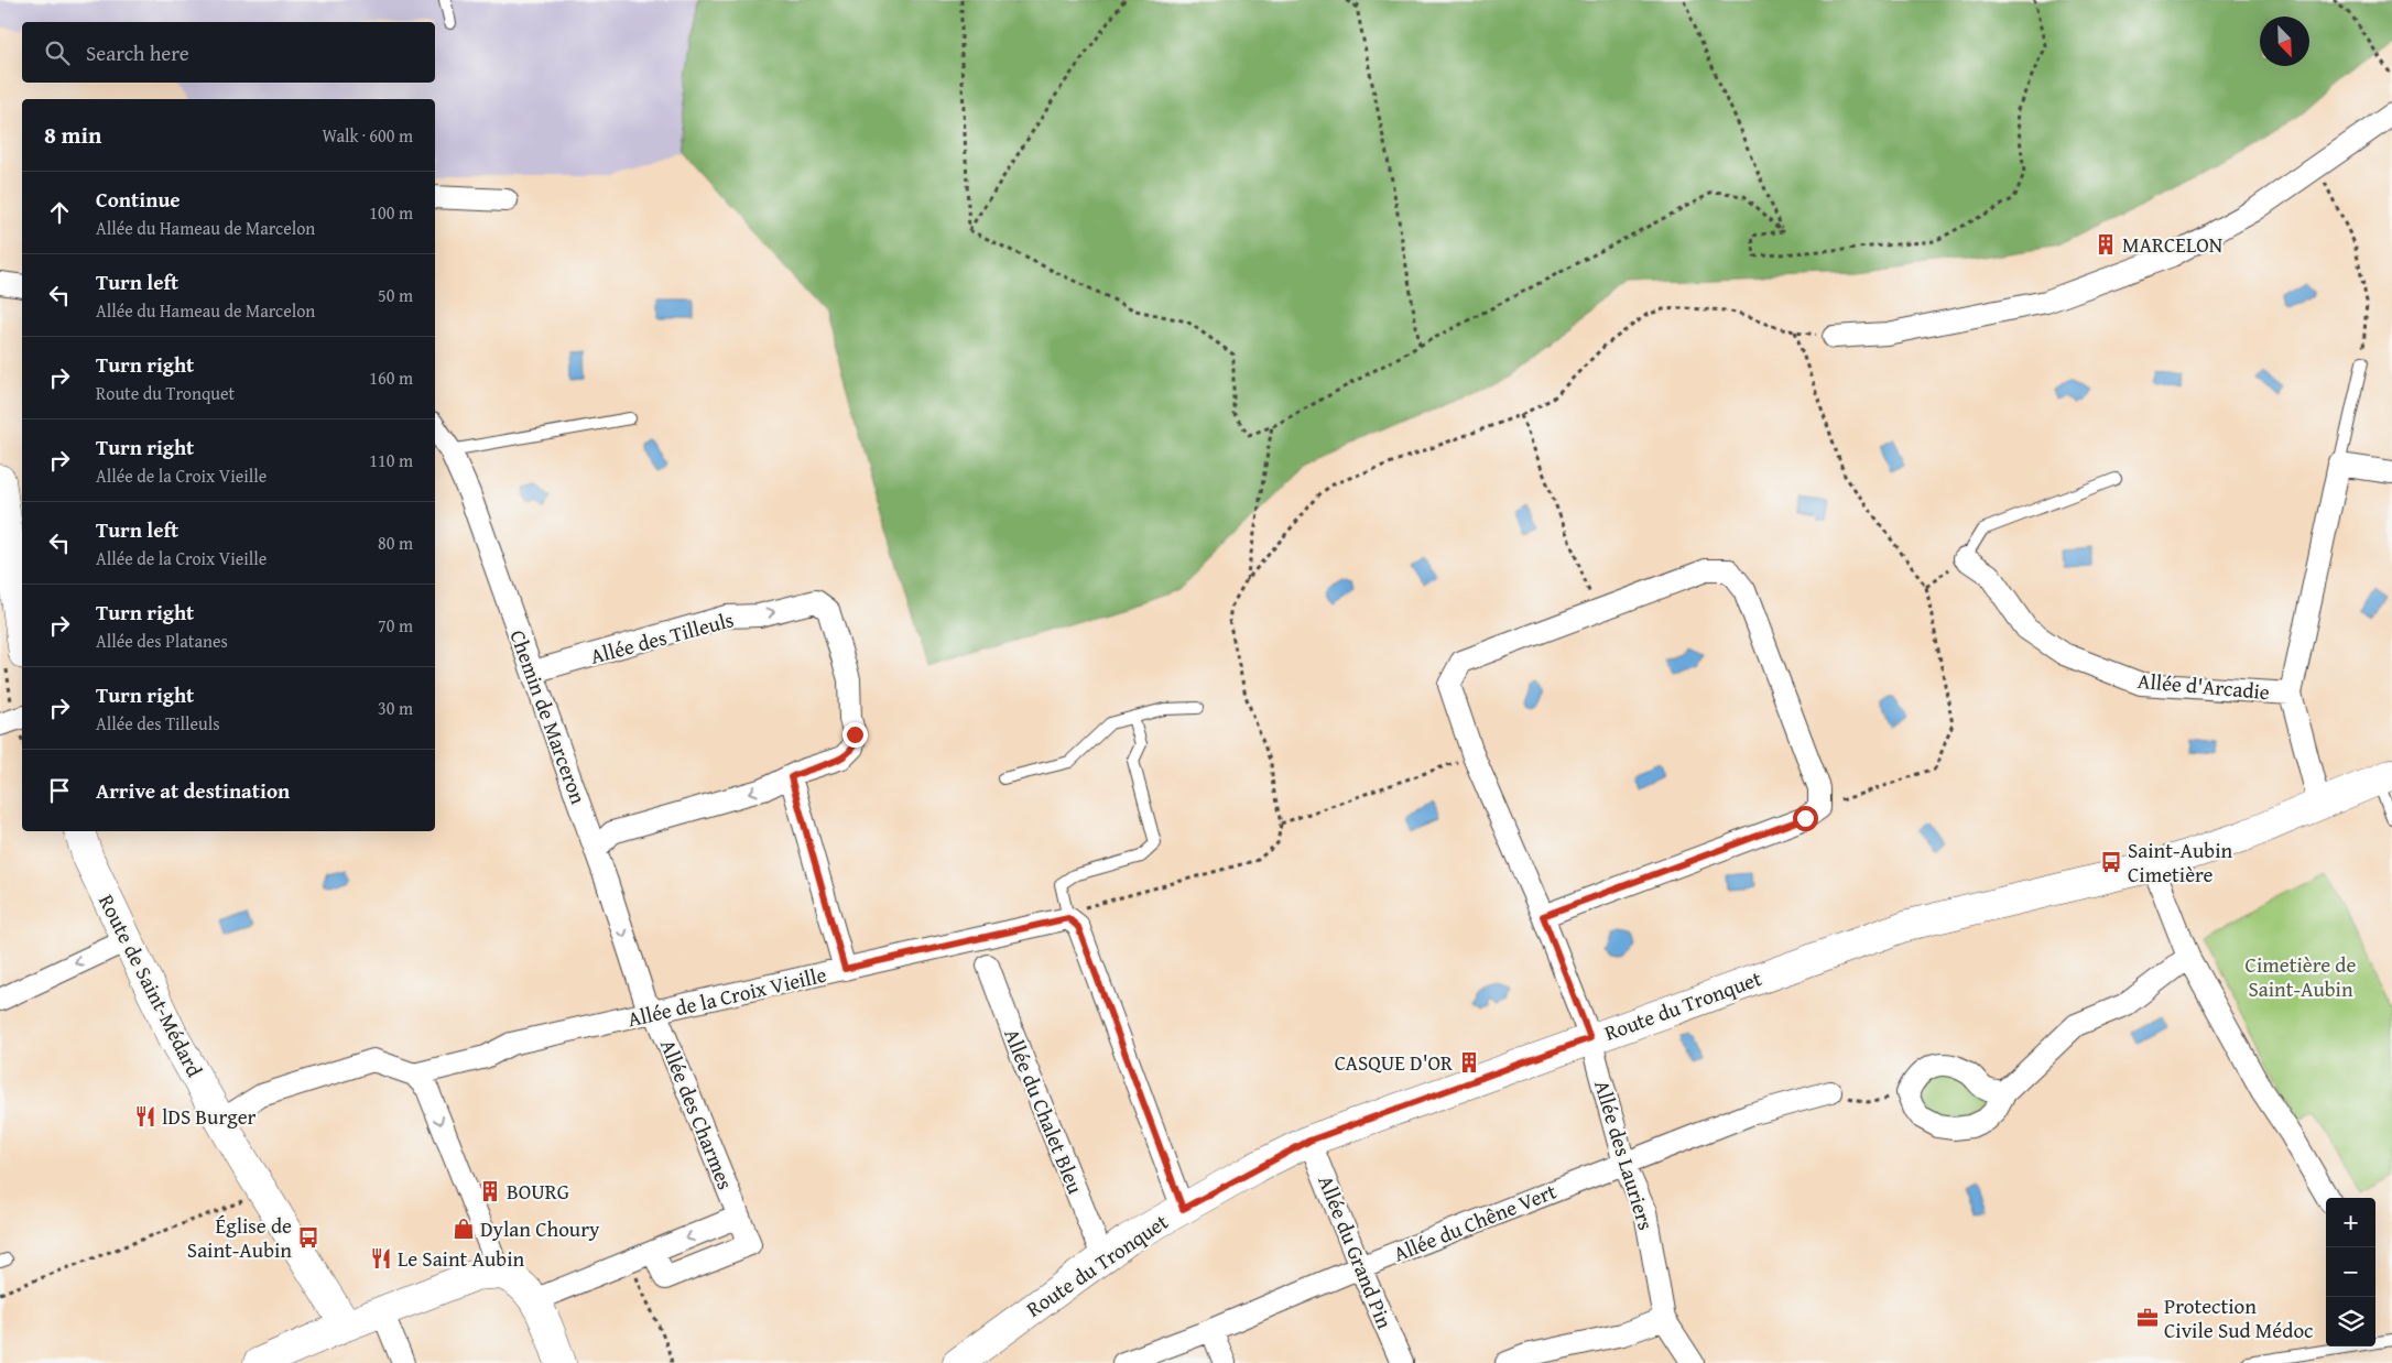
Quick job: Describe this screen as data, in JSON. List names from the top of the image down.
{
  "streets": {
    "street": [
      "Allée des Tilleuls",
      "Allée d'Arcadie",
      "Chemin de Marceron",
      "Route de Saint-Médard",
      "Allée de la Croix Vieille",
      "Route du Tronquet",
      "Allée du Chalet Bleu",
      "Allée des Charmes",
      "Allée des Lauriers",
      "Allée du Chêne Vert",
      "Allée du Grand Pin"
    ]
  },
  "crossings": [
    ["Allée des Tilleuls", "Chemin de Marceron"],
    ["Chemin de Marceron", "Allée de la Croix Vieille"],
    ["Chemin de Marceron", "Allée des Charmes"],
    ["Allée de la Croix Vieille", "Allée des Charmes"],
    ["Route du Tronquet", "Allée du Chalet Bleu"],
    ["Route du Tronquet", "Allée des Lauriers"],
    ["Route du Tronquet", "Allée du Grand Pin"],
    ["Allée des Lauriers", "Allée du Chêne Vert"],
    ["Allée du Chêne Vert", "Allée du Grand Pin"]
  ],
  "parks": ["Cimetière de Saint-Aubin"],
  "places": {
    "building": ["MARCELON", "CASQUE D'OR", "BOURG"],
    "bus stop": ["Saint-Aubin Cimetière", "Église de Saint-Aubin"],
    "restaurant": ["lDS Burger", "Le Saint Aubin"],
    "shop": ["Dylan Choury"],
    "office": ["Protection Civile Sud Médoc"]
  },
  "north": "bottom right",
  "page": {
    "search": "Search here",
    "heading": ["8 min", "Walk · 600 m"],
    "list": [
      ["Continue", "Allée du Hameau de Marcelon", "100 m"],
      ["Turn left", "Allée du Hameau de Marcelon", "50 m"],
      ["Turn right", "Route du Tronquet", "160 m"],
      ["Turn right", "Allée de la Croix Vieille", "110 m"],
      ["Turn left", "Allée de la Croix Vieille", "80 m"],
      ["Turn right", "Allée des Platanes", "70 m"],
      ["Turn right", "Allée des Tilleuls", "30 m"],
      "Arrive at destination"
    ],
    "map_buttons": ["+", "−"]
  }
}
